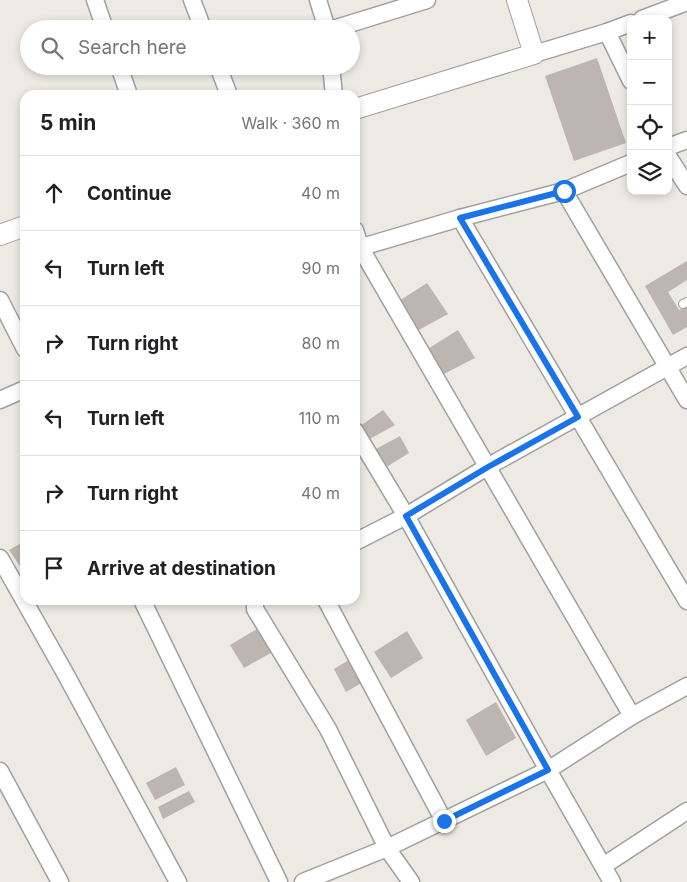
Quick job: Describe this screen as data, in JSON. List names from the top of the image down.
{
  "page": {
    "map_buttons": ["+", "−"],
    "search": "Search here",
    "heading": ["5 min", "Walk · 360 m"],
    "list": [
      ["Continue", "40 m"],
      ["Turn left", "90 m"],
      ["Turn right", "80 m"],
      ["Turn left", "110 m"],
      ["Turn right", "40 m"],
      "Arrive at destination"
    ]
  }
}
